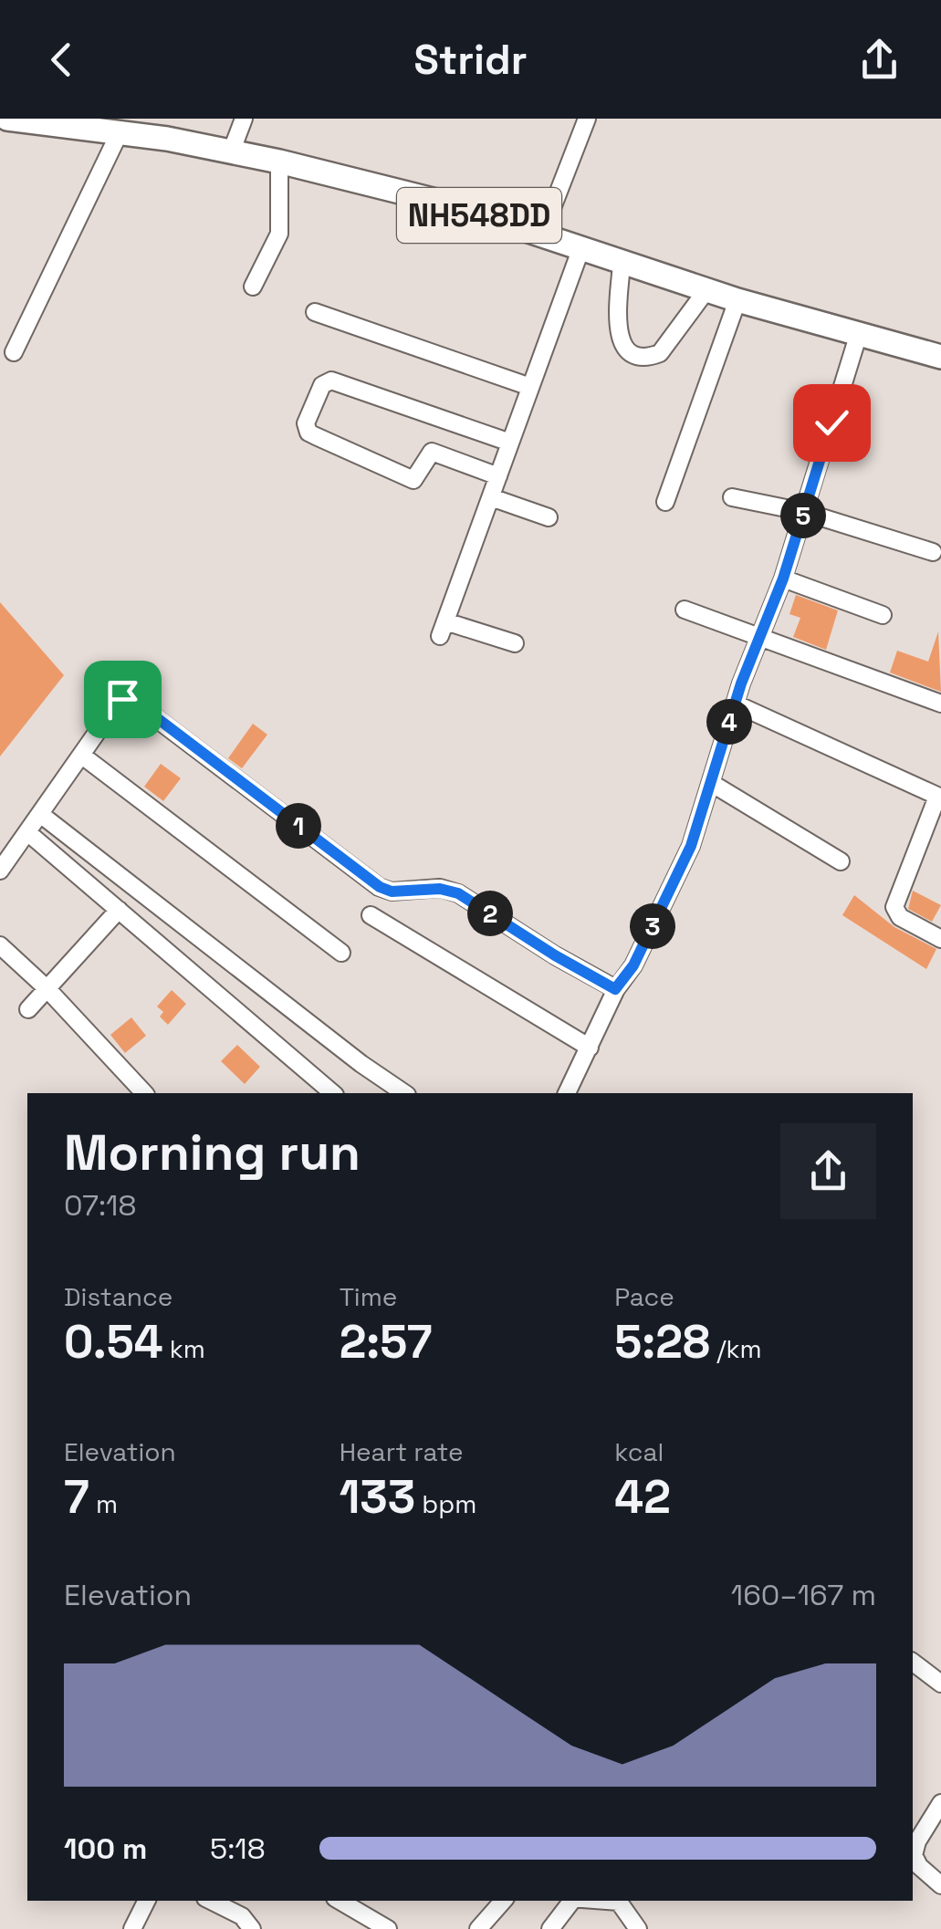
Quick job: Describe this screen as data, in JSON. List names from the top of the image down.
{
  "streets": {
    "highway": ["NH548DD"]
  },
  "page": {
    "header": "Stridr",
    "pins": [
      "5",
      "4",
      "1",
      "2",
      "3"
    ],
    "heading": ["Morning run", "07:18"],
    "stats": [
      ["Distance", "0.54 km"],
      ["Time", "2:57"],
      ["Pace", "5:28 /km"],
      ["Elevation", "7 m"],
      ["Heart rate", "133 bpm"],
      ["kcal", "42"]
    ],
    "chart": ["Elevation", "160–167 m"],
    "list": [
      {
        "name": "100 m",
        "note": "5:18"
      }
    ]
  }
}
